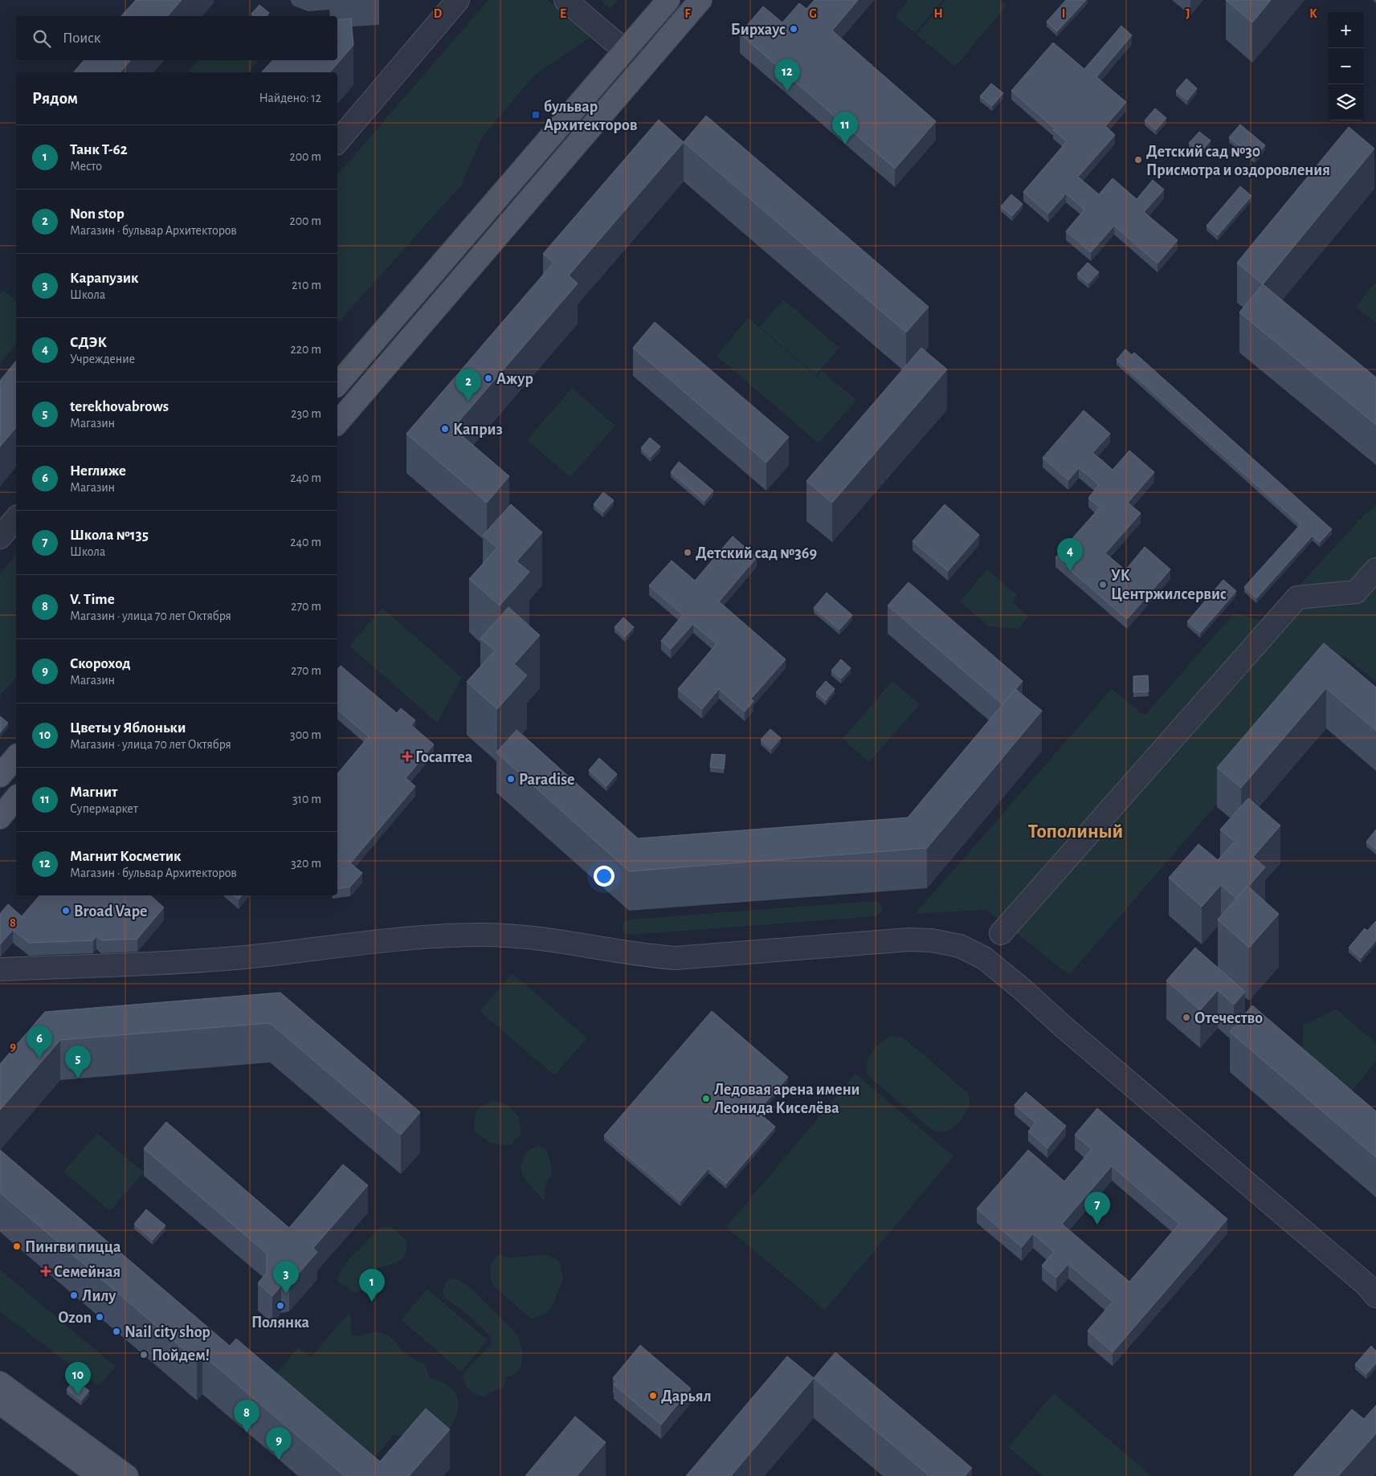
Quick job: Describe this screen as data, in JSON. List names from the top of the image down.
{
  "districts": ["Тополиный"],
  "places": {
    "other": [
      "Бирхаус",
      "Детский сад №30 Присмотра и оздоровления",
      "Ажур",
      "Каприз",
      "Детский сад №369",
      "УК Центржилсервис",
      "Paradise",
      "Broad Vape",
      "Отечество",
      "Ледовая арена имени Леонида Киселёва",
      "Пингви пицца",
      "Лилу",
      "Полянка",
      "Ozon",
      "Nail city shop",
      "Пойдем!",
      "Дарьял"
    ],
    "transit": ["бульвар Архитекторов"],
    "health": ["Госаптеа", "Семейная"]
  },
  "page": {
    "map_buttons": ["+", "−"],
    "search": "Поиск",
    "pins": [
      "12",
      "11",
      "2",
      "4",
      "6",
      "5",
      "7",
      "3",
      "1",
      "10",
      "8",
      "9"
    ],
    "heading": ["Рядом", "Найдено: 12"],
    "list": [
      {
        "mark": "1",
        "name": "Танк Т-62",
        "note": "Место",
        "value": "200 m"
      },
      {
        "mark": "2",
        "name": "Non stop",
        "note": "Магазин · бульвар Архитекторов",
        "value": "200 m"
      },
      {
        "mark": "3",
        "name": "Карапузик",
        "note": "Школа",
        "value": "210 m"
      },
      {
        "mark": "4",
        "name": "СДЭК",
        "note": "Учреждение",
        "value": "220 m"
      },
      {
        "mark": "5",
        "name": "terekhovabrows",
        "note": "Магазин",
        "value": "230 m"
      },
      {
        "mark": "6",
        "name": "Неглиже",
        "note": "Магазин",
        "value": "240 m"
      },
      {
        "mark": "7",
        "name": "Школа №135",
        "note": "Школа",
        "value": "240 m"
      },
      {
        "mark": "8",
        "name": "V. Time",
        "note": "Магазин · улица 70 лет Октября",
        "value": "270 m"
      },
      {
        "mark": "9",
        "name": "Скороход",
        "note": "Магазин",
        "value": "270 m"
      },
      {
        "mark": "10",
        "name": "Цветы у Яблоньки",
        "note": "Магазин · улица 70 лет Октября",
        "value": "300 m"
      },
      {
        "mark": "11",
        "name": "Магнит",
        "note": "Супермаркет",
        "value": "310 m"
      },
      {
        "mark": "12",
        "name": "Магнит Косметик",
        "note": "Магазин · бульвар Архитекторов",
        "value": "320 m"
      }
    ]
  },
  "grid": {
    "columns": [
      "D",
      "E",
      "F",
      "G",
      "H",
      "I",
      "J",
      "K"
    ],
    "rows": ["8", "9"]
  }
}
